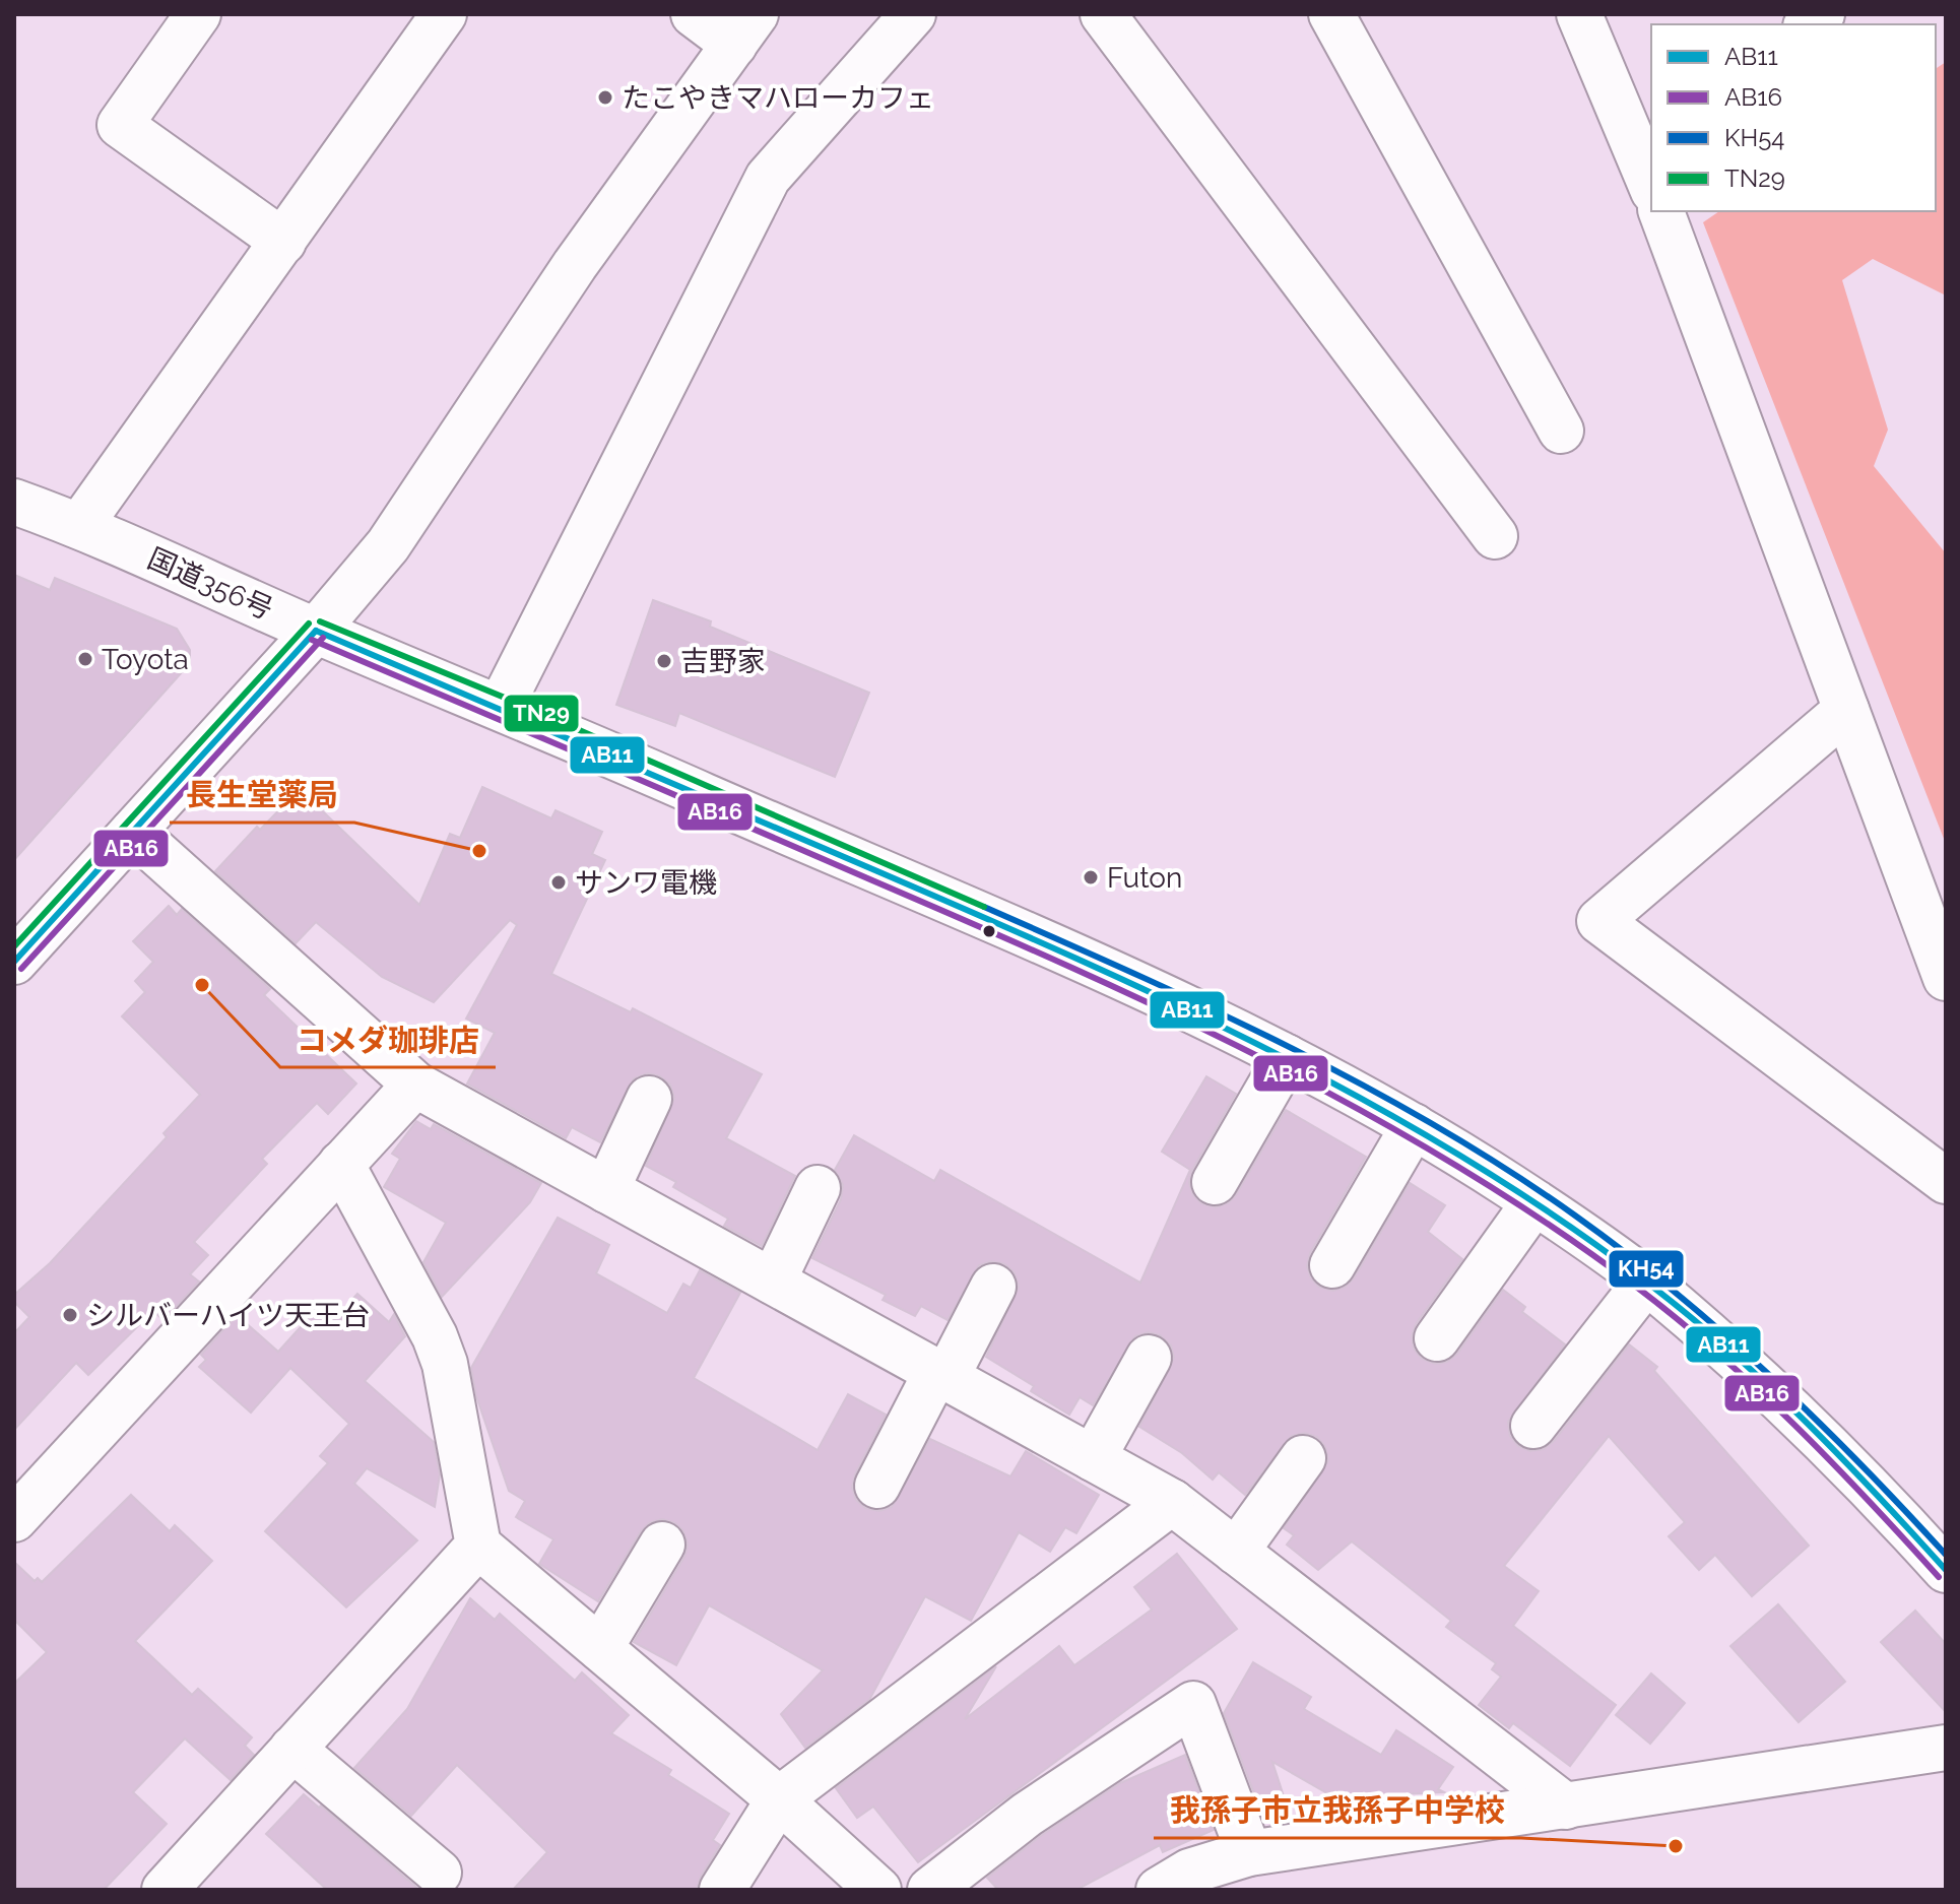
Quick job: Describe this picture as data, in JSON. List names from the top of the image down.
{
  "streets": {
    "main road": ["国道356号"]
  },
  "places": [
    "たこやきマハローカフェ",
    "Toyota",
    "吉野家",
    "長生堂薬局",
    "Futon",
    "サンワ電機",
    "コメダ珈琲店",
    "シルバーハイツ天王台",
    "我孫子市立我孫子中学校"
  ],
  "lines": [
    "transit line TN29",
    "transit line AB11",
    "transit line AB16",
    "transit line KH54"
  ],
  "legend": [
    "AB11",
    "AB16",
    "KH54",
    "TN29"
  ]
}
